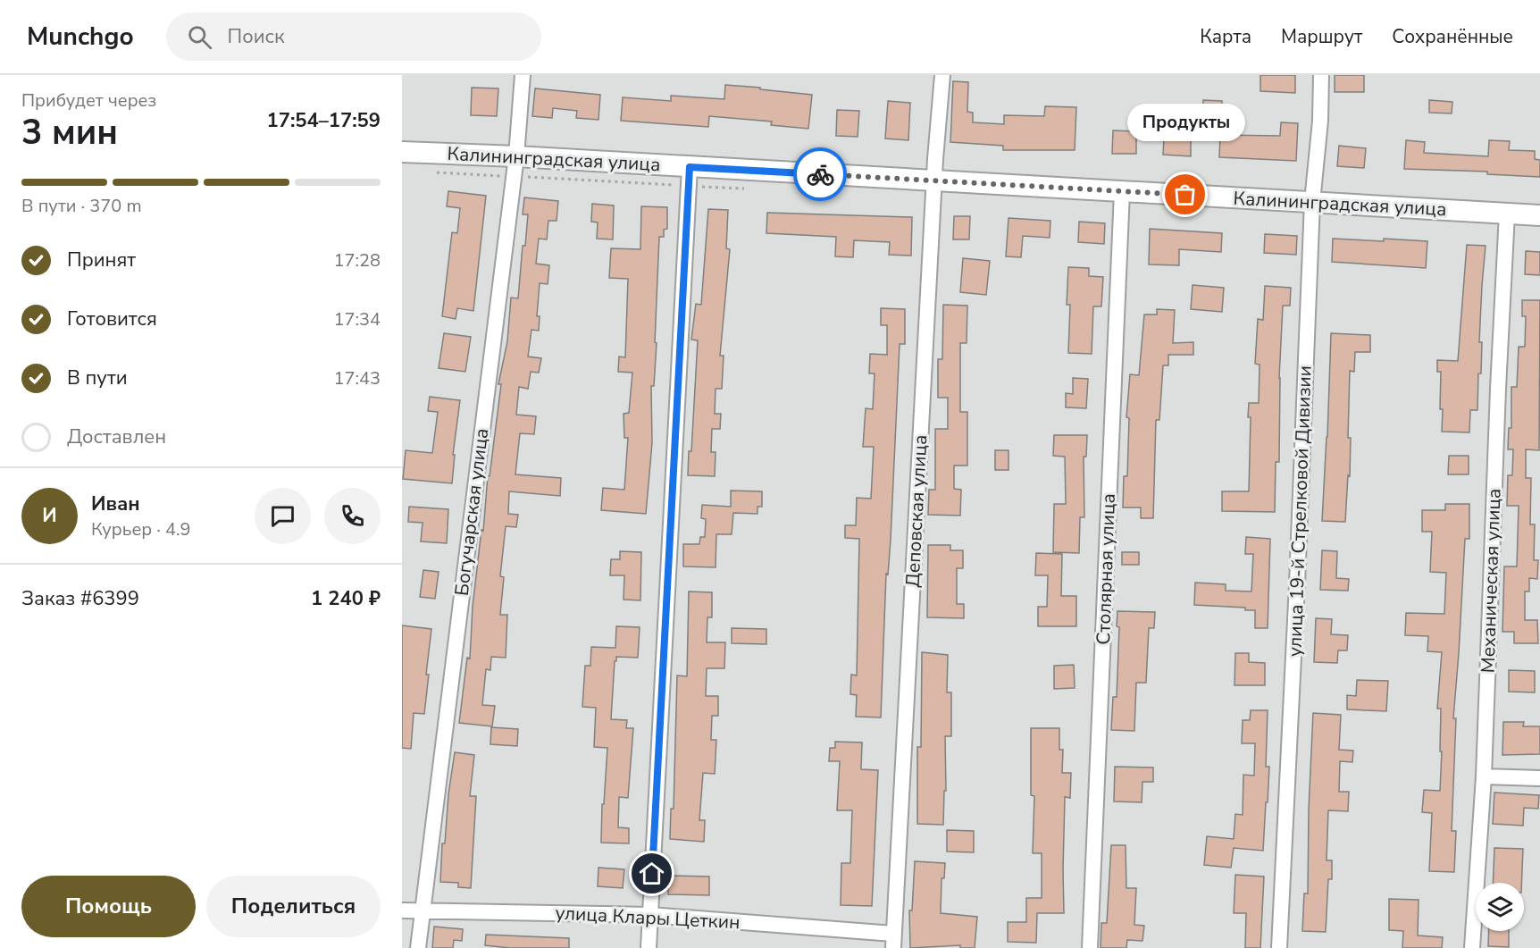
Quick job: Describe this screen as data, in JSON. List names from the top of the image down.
{
  "streets": {
    "main road": ["Калининградская улица"],
    "street": [
      "Деповская улица",
      "улица 19-й Стрелковой Дивизии",
      "Богучарская улица",
      "Столярная улица",
      "Механическая улица",
      "улица Клары Цеткин"
    ]
  },
  "crossings": [
    ["Калининградская улица", "Деповская улица"],
    ["Калининградская улица", "улица 19-й Стрелковой Дивизии"],
    ["Калининградская улица", "Богучарская улица"],
    ["Калининградская улица", "Столярная улица"],
    ["Калининградская улица", "Механическая улица"],
    ["Деповская улица", "улица Клары Цеткин"],
    ["Богучарская улица", "улица Клары Цеткин"]
  ],
  "places": ["Продукты"],
  "page": {
    "header": "Munchgo",
    "search": "Поиск",
    "nav": ["Карта", "Маршрут", "Сохранённые"],
    "heading": ["3 мин", "Прибудет через", "17:54–17:59"],
    "panel": [
      "Иван",
      "Курьер · 4.9",
      "Заказ #6399",
      "1 240 ₽"
    ],
    "bubble": "Продукты",
    "bar": "В пути · 370 m",
    "list": [
      ["Принят", "17:28"],
      ["Готовится", "17:34"],
      ["В пути", "17:43"],
      "Доставлен"
    ],
    "round": "И",
    "buttons": ["Помощь", "Поделиться"]
  }
}
